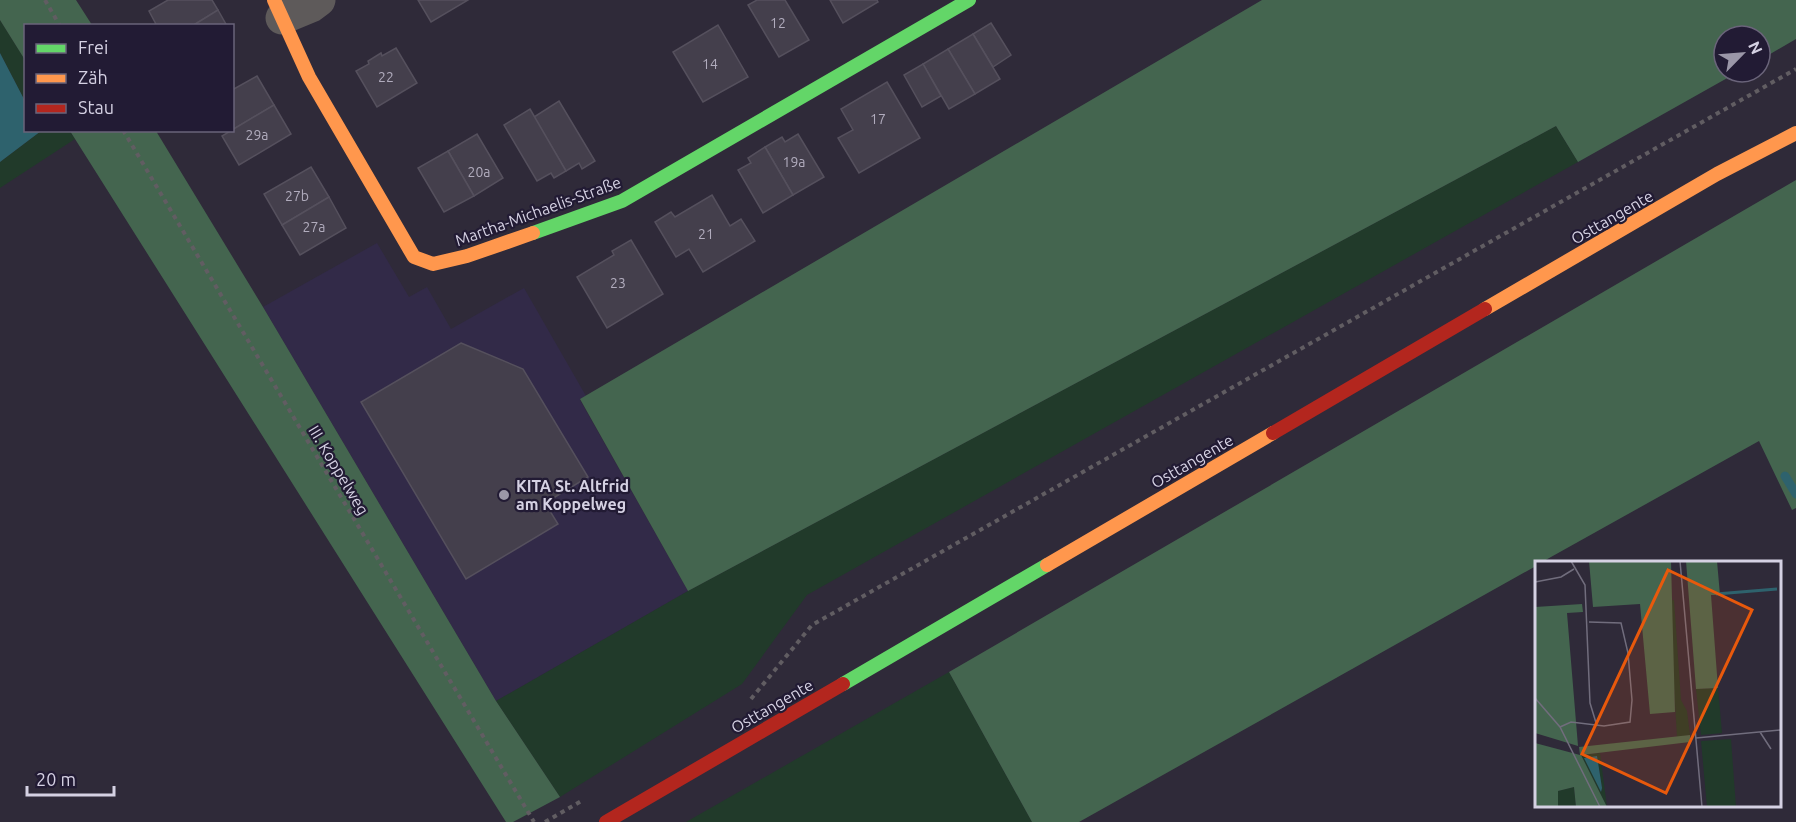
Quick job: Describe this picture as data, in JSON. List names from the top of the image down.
{
  "streets": {
    "main road": ["Martha-Michaelis-Straße", "Osttangente"],
    "path": ["III. Koppelweg"]
  },
  "places": ["KITA St. Altfrid am Koppelweg"],
  "house_numbers": [
    "12",
    "14",
    "22",
    "17",
    "29a",
    "19a",
    "20a",
    "27b",
    "27a",
    "21",
    "23"
  ],
  "legend": ["Frei", "Zäh", "Stau"],
  "scale_bar": "20 m",
  "north": "top right"
}
